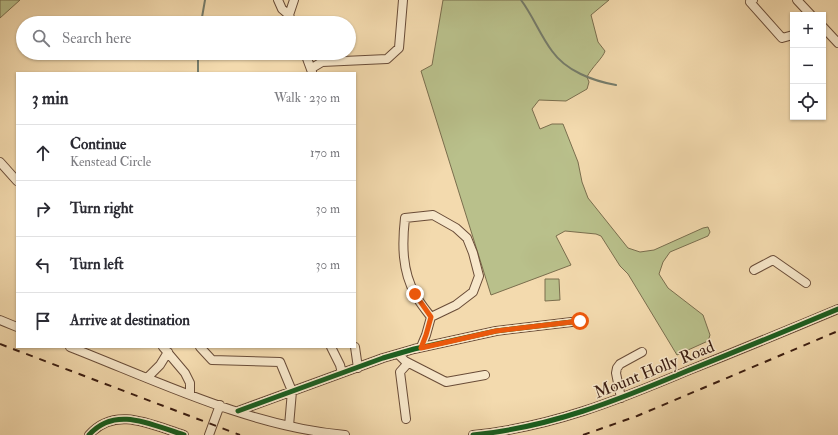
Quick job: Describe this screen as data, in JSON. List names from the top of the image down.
{
  "streets": {
    "street": ["Mount Holly Road"]
  },
  "page": {
    "map_buttons": ["+", "−"],
    "search": "Search here",
    "heading": ["3 min", "Walk · 230 m"],
    "list": [
      ["Continue", "Kenstead Circle", "170 m"],
      ["Turn right", "30 m"],
      ["Turn left", "30 m"],
      "Arrive at destination"
    ]
  }
}
